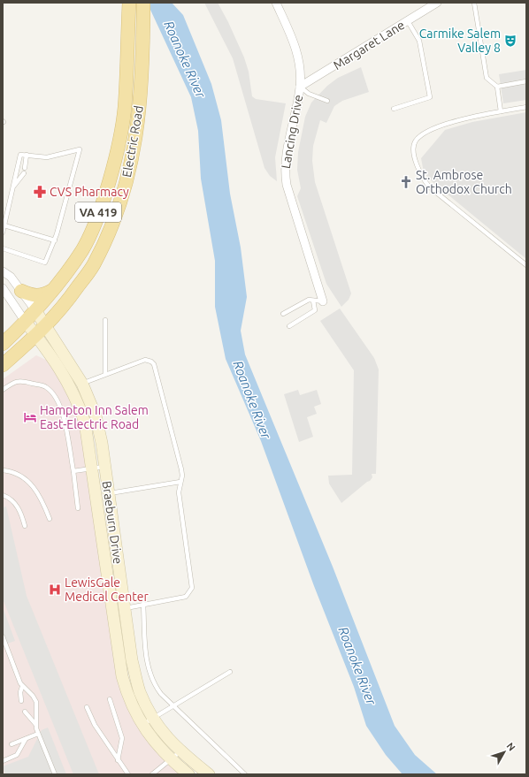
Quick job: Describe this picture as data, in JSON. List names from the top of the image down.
{
  "streets": {
    "main road": ["Electric Road", "VA 419"],
    "street": ["Margaret Lane", "Lancing Drive", "Braeburn Drive"]
  },
  "crossings": [
    ["Margaret Lane", "Lancing Drive"],
    ["Electric Road", "Braeburn Drive"]
  ],
  "water": ["Roanoke River"],
  "places": {
    "theatre": ["Carmike Salem Valley 8"],
    "church": ["St. Ambrose Orthodox Church"],
    "pharmacy": ["CVS Pharmacy"],
    "hotel": ["Hampton Inn Salem East-Electric Road"],
    "hospital": ["LewisGale Medical Center"]
  },
  "north": "top right"
}
